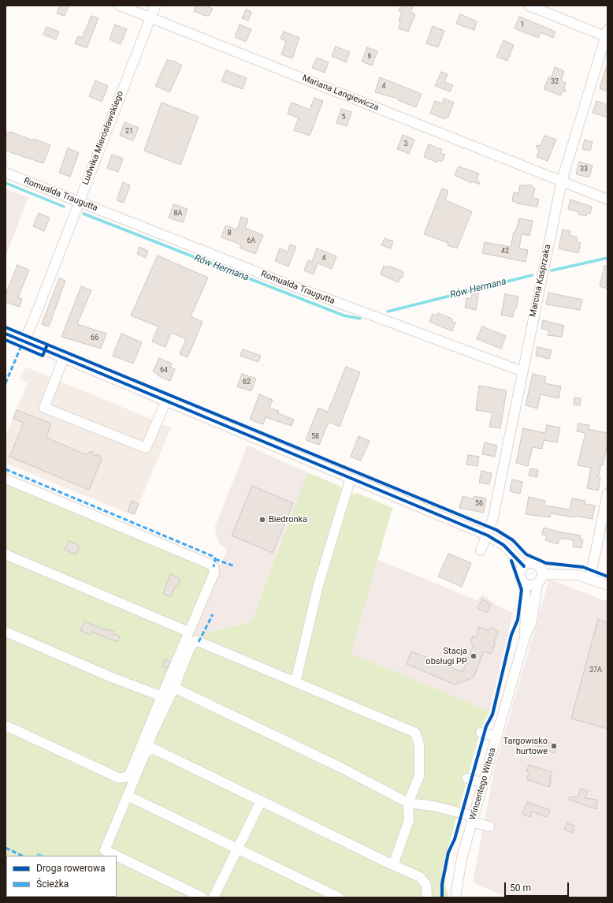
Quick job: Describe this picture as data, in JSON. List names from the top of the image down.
{
  "streets": {
    "street": [
      "Mariana Langiewicza",
      "Ludwika Mierosławskiego",
      "Romualda Traugutta",
      "Marcina Kasprzaka",
      "Wincentego Witosa"
    ]
  },
  "crossings": [
    ["Mariana Langiewicza", "Ludwika Mierosławskiego"],
    ["Mariana Langiewicza", "Marcina Kasprzaka"],
    ["Ludwika Mierosławskiego", "Romualda Traugutta"],
    ["Romualda Traugutta", "Marcina Kasprzaka"]
  ],
  "water": ["Rów Hermana"],
  "places": ["Biedronka", "Stacja obsługi PP", "Targowisko hurtowe"],
  "house_numbers": [
    "1",
    "6",
    "32",
    "4",
    "5",
    "21",
    "3",
    "33",
    "8A",
    "8",
    "6A",
    "42",
    "4",
    "66",
    "64",
    "62",
    "58",
    "56",
    "37A"
  ],
  "legend": ["Droga rowerowa", "Ścieżka"],
  "scale_bar": "50 m"
}
